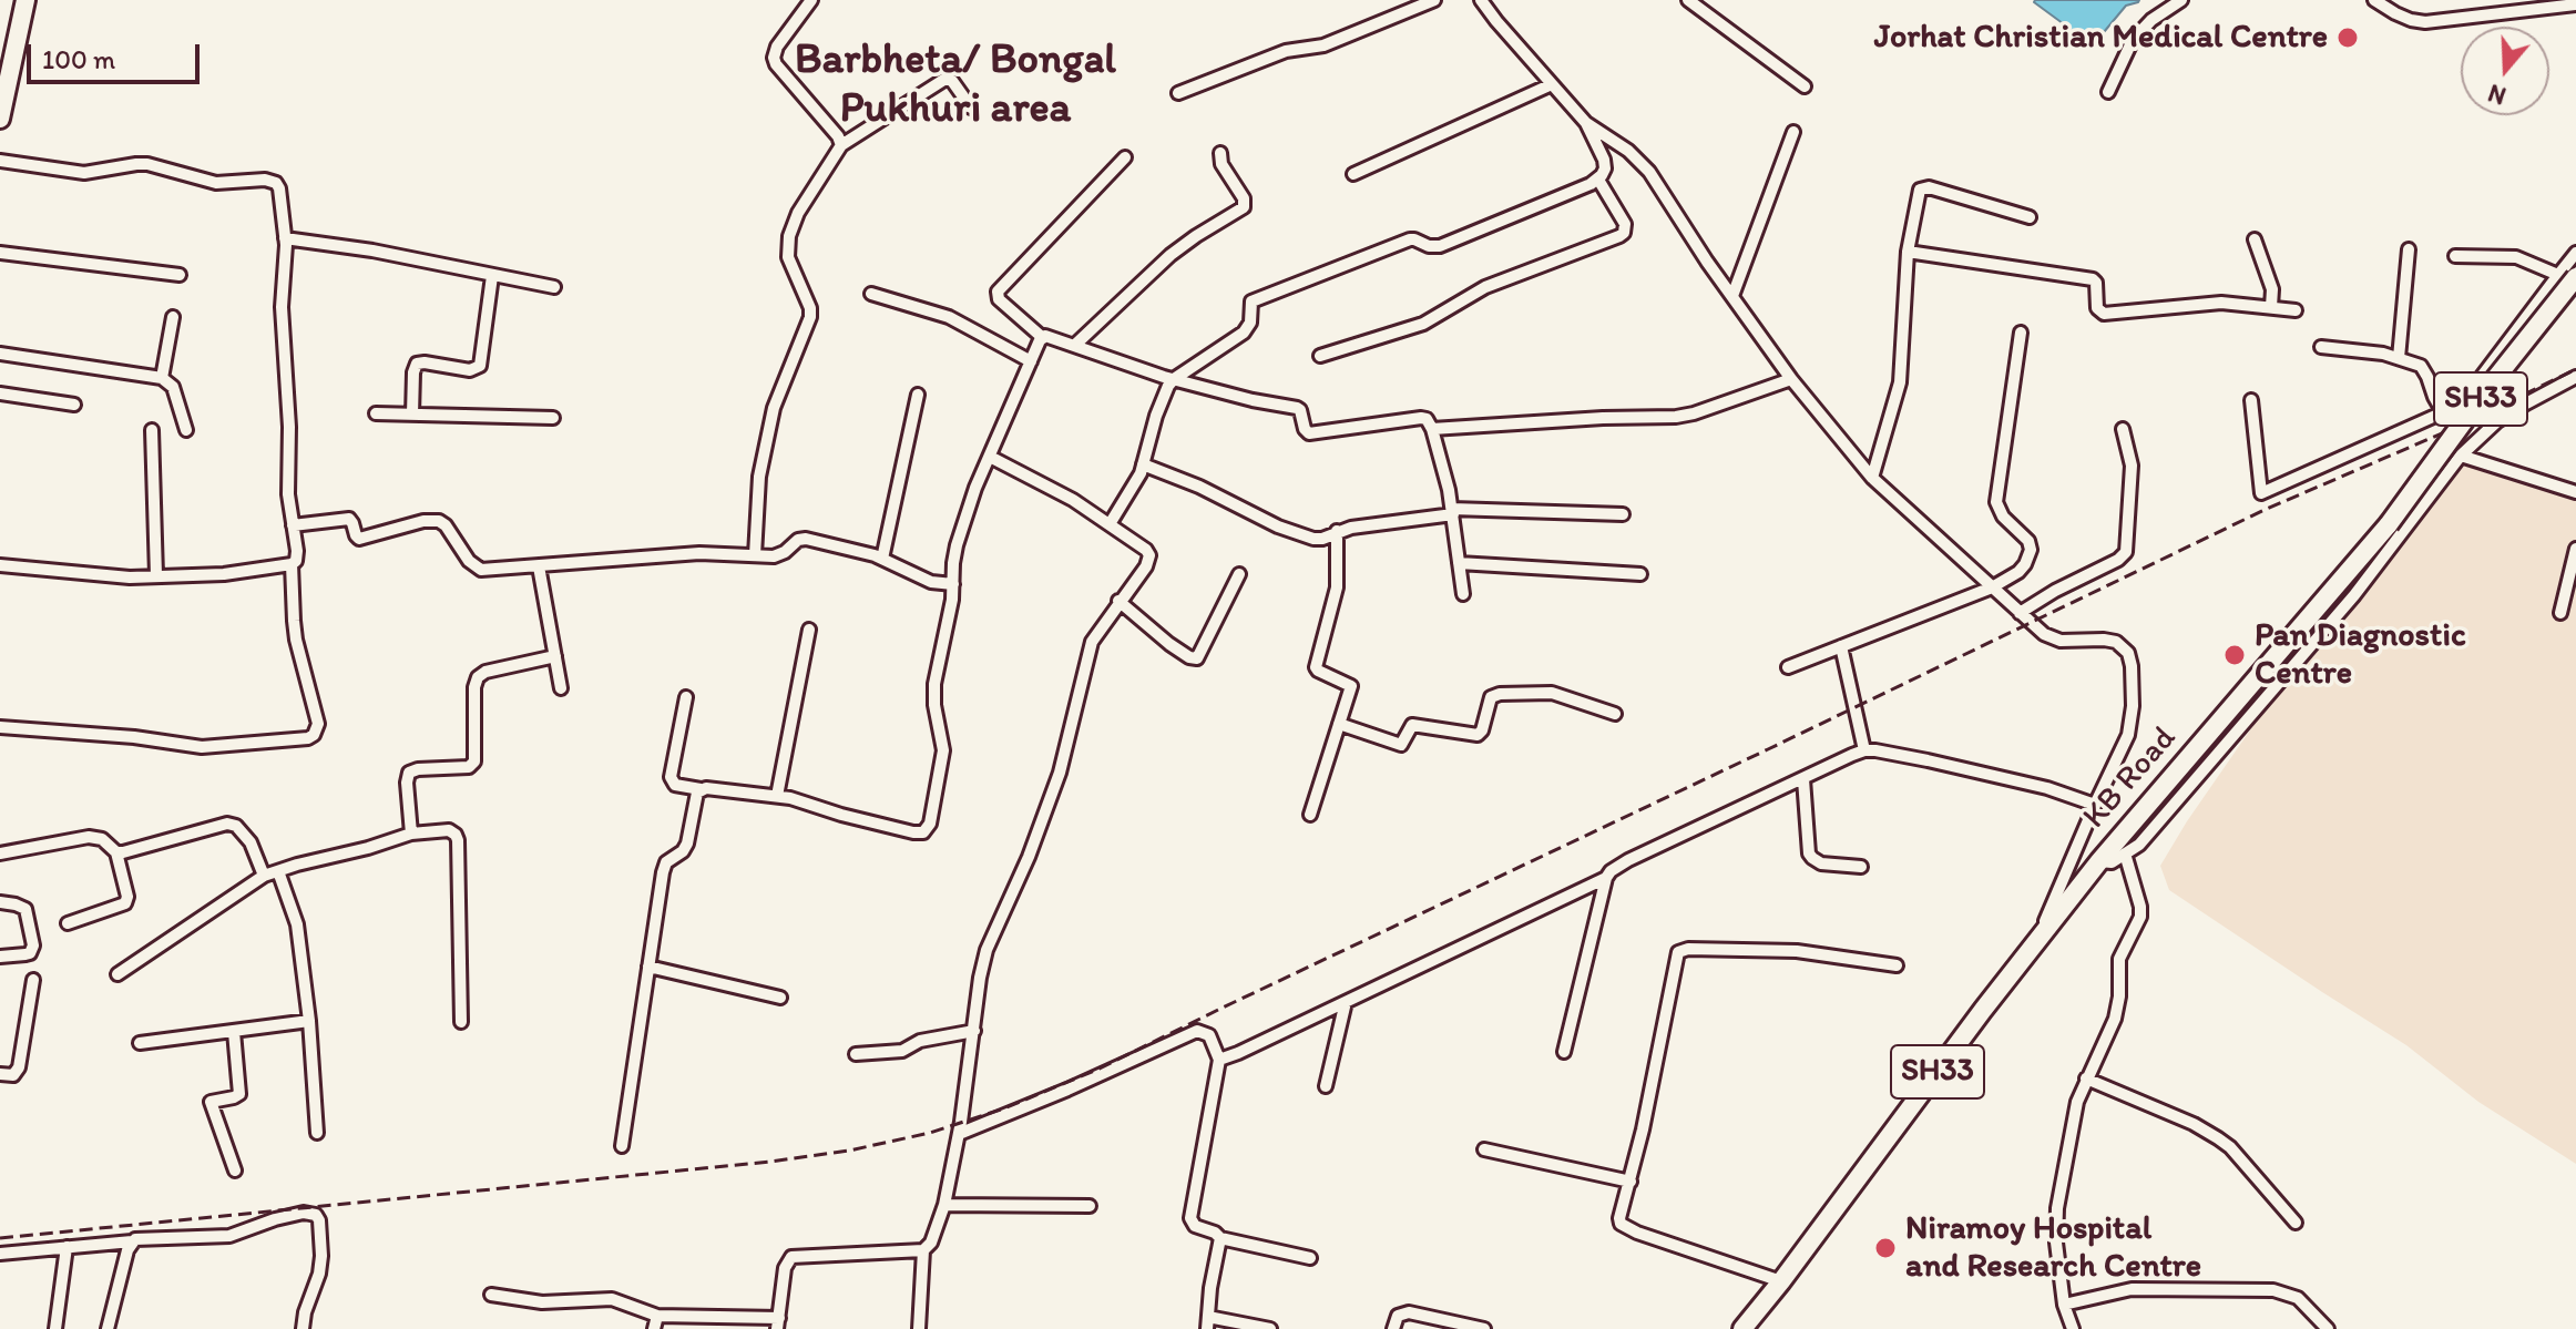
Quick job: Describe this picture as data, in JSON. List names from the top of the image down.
{
  "streets": {
    "main road": ["SH33", "KB Road"]
  },
  "districts": ["Barbheta/ Bongal Pukhuri area"],
  "places": ["Jorhat Christian Medical Centre", "Pan Diagnostic Centre", "Niramoy Hospital and Research Centre"],
  "scale_bar": "100 m",
  "north": "bottom"
}
